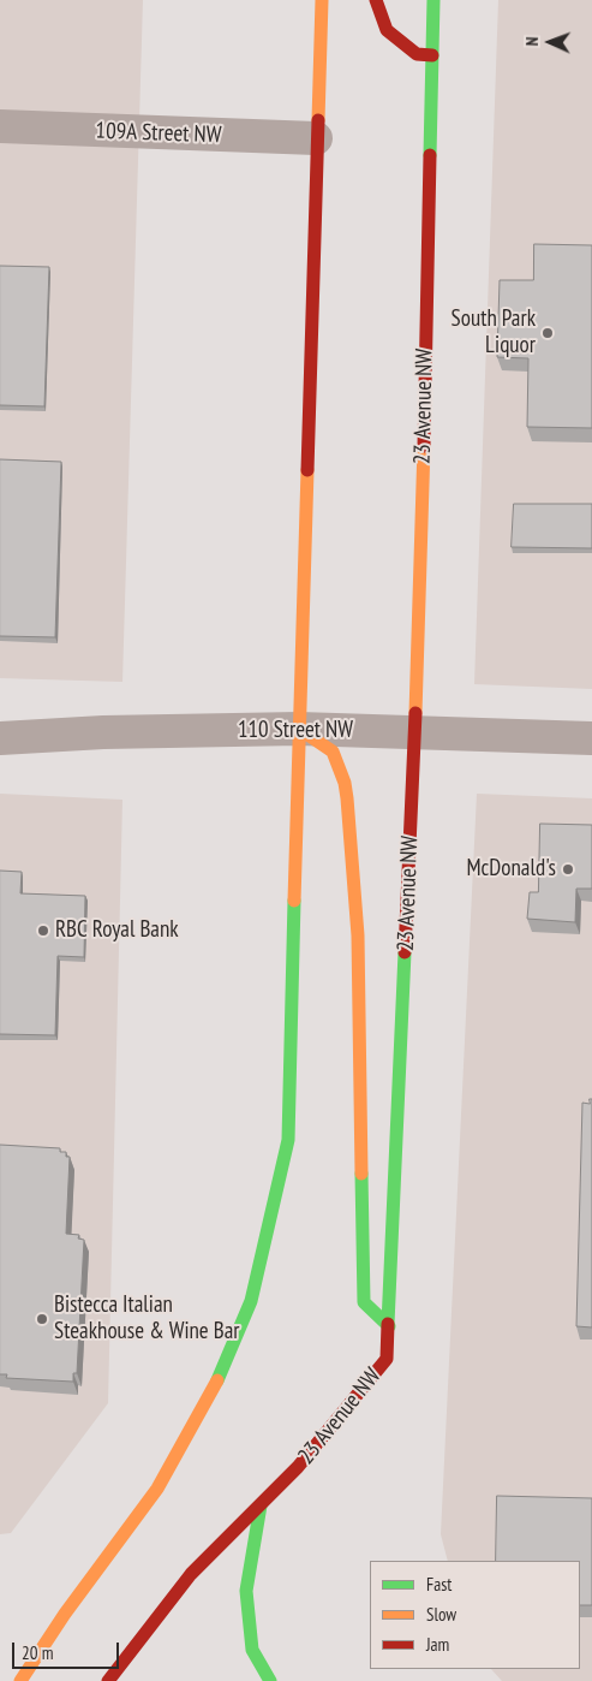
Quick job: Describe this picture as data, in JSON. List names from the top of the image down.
{
  "streets": {
    "main road": ["23 Avenue NW"],
    "street": ["109A Street NW", "110 Street NW"]
  },
  "crossings": [
    ["23 Avenue NW", "110 Street NW"]
  ],
  "places": [
    "South Park Liquor",
    "McDonald's",
    "RBC Royal Bank",
    "Bistecca Italian Steakhouse & Wine Bar"
  ],
  "legend": ["Fast", "Slow", "Jam"],
  "scale_bar": "20 m",
  "north": "left"
}
